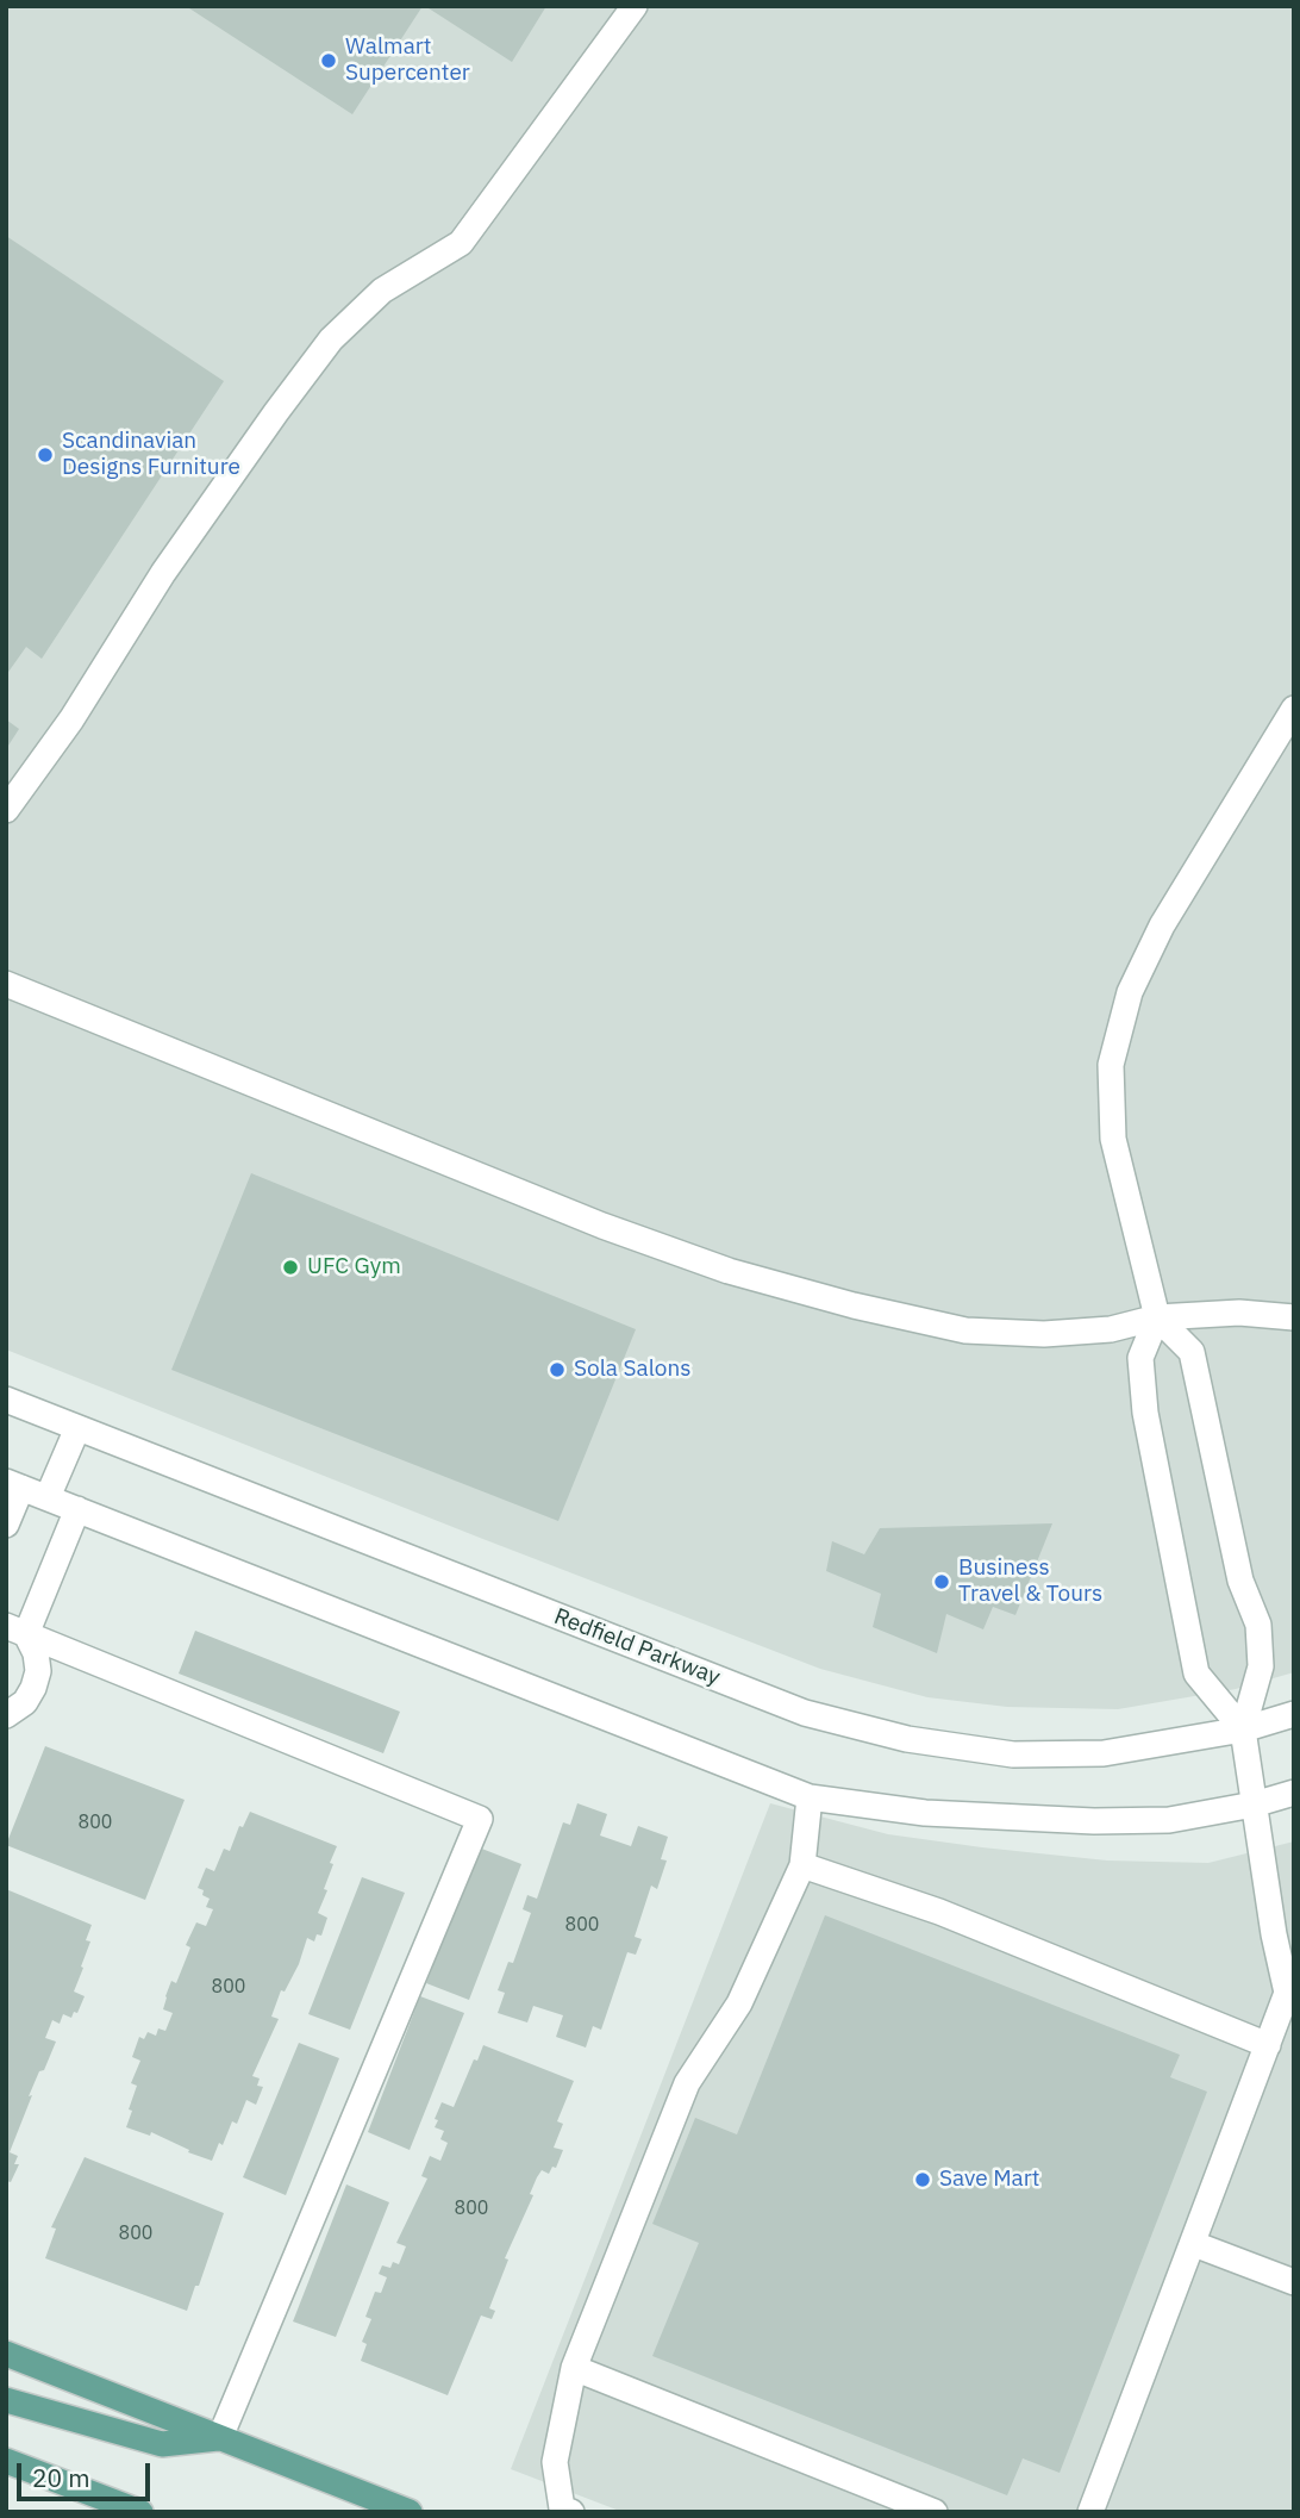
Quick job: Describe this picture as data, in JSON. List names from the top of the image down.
{
  "streets": {
    "street": ["Redfield Parkway"]
  },
  "places": [
    "Walmart Supercenter",
    "Scandinavian Designs Furniture",
    "UFC Gym",
    "Sola Salons",
    "Business Travel & Tours",
    "Save Mart"
  ],
  "house_numbers": [
    "800",
    "800",
    "800",
    "800",
    "800"
  ],
  "scale_bar": "20 m"
}
